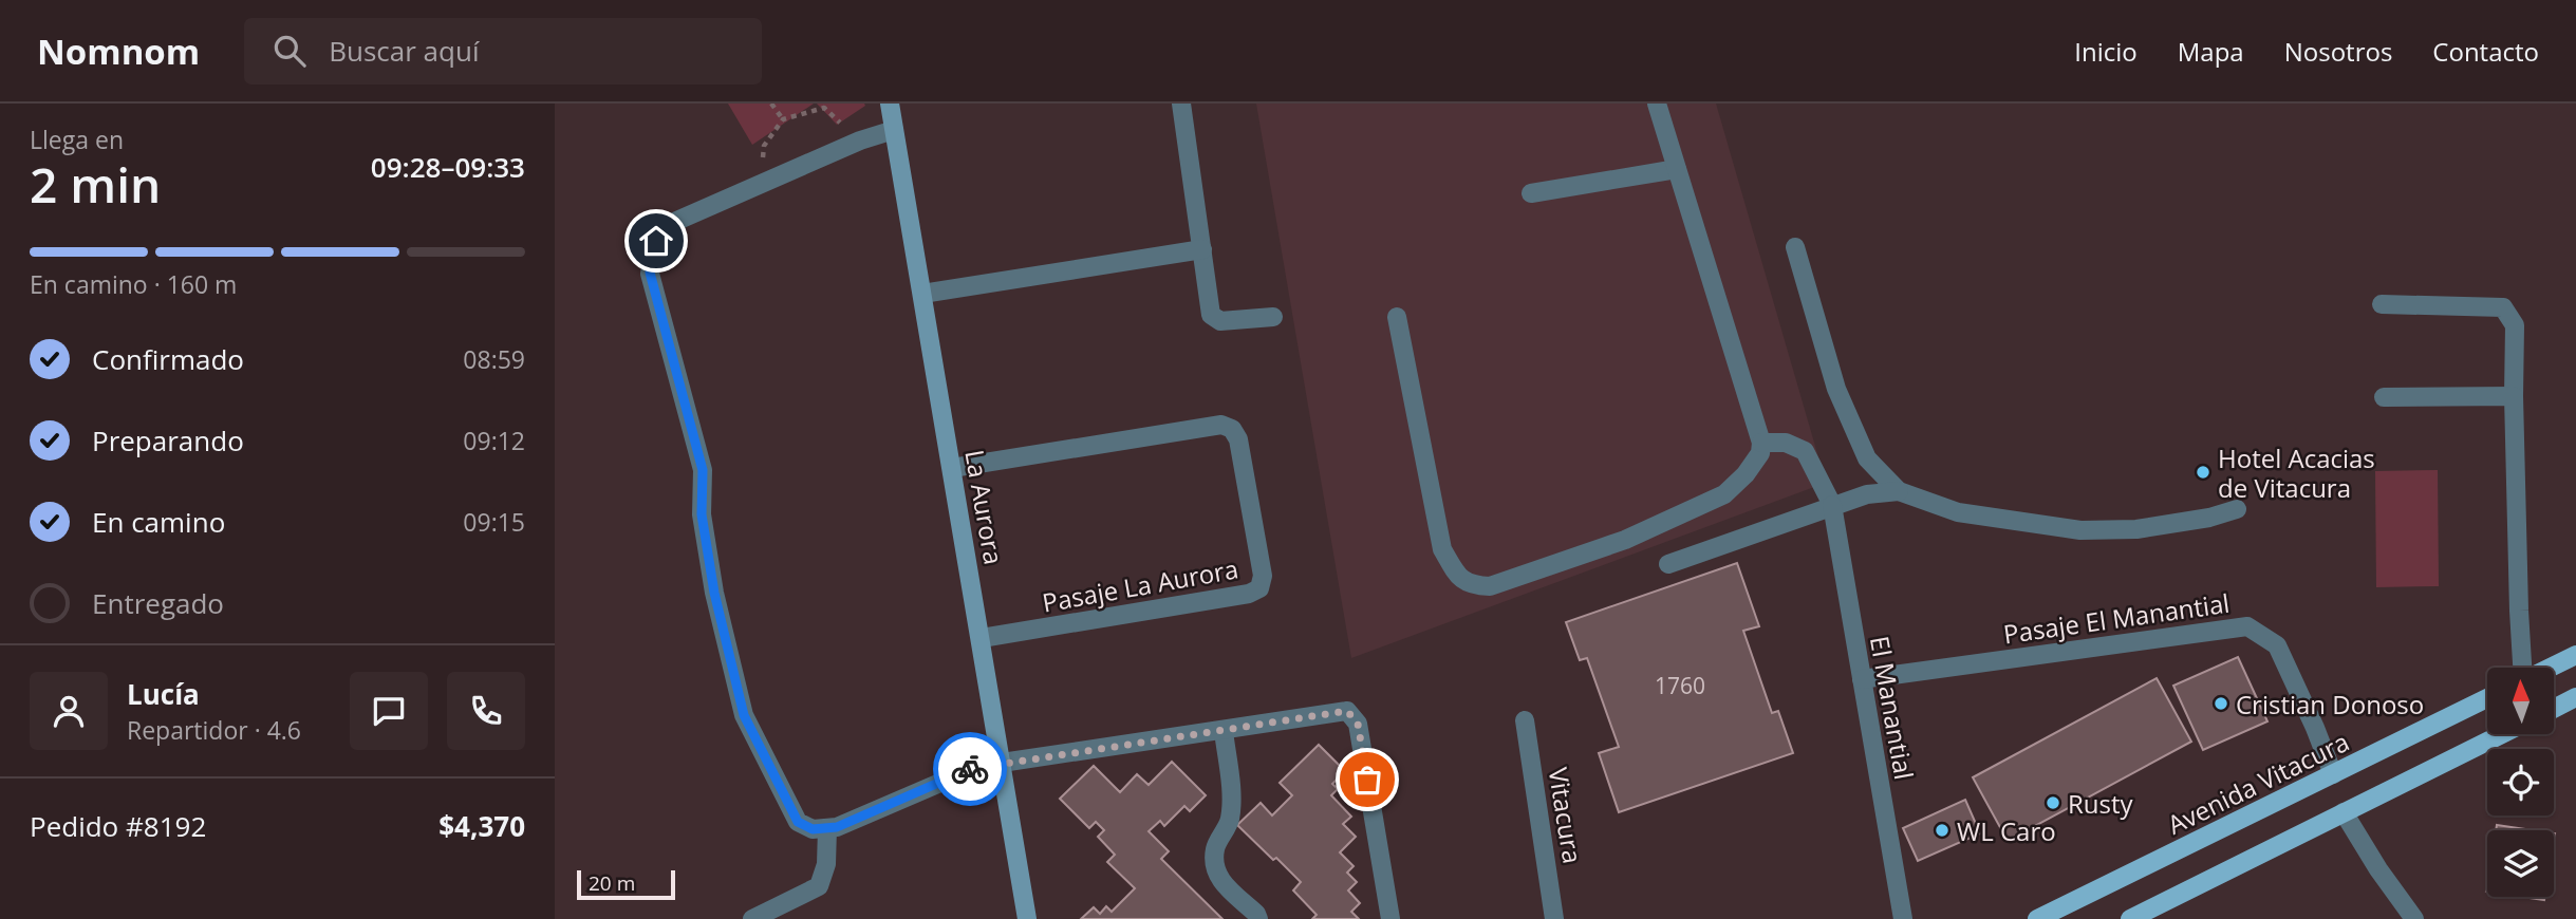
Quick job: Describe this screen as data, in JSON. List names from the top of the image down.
{
  "streets": {
    "main road": ["Avenida Vitacura"],
    "street": [
      "La Aurora",
      "Pasaje La Aurora",
      "Pasaje El Manantial",
      "El Manantial",
      "Vitacura"
    ]
  },
  "crossings": [
    ["La Aurora", "Pasaje La Aurora"],
    ["Pasaje El Manantial", "El Manantial"],
    ["Pasaje El Manantial", "Avenida Vitacura"]
  ],
  "places": [
    "Hotel Acacias de Vitacura",
    "Cristian Donoso",
    "Rusty",
    "WL Caro"
  ],
  "house_numbers": ["1760"],
  "scale_bar": "20 m",
  "north": "top",
  "page": {
    "header": "Nomnom",
    "search": "Buscar aquí",
    "nav": [
      "Inicio",
      "Mapa",
      "Nosotros",
      "Contacto"
    ],
    "heading": ["2 min", "Llega en", "09:28–09:33"],
    "panel": [
      "Lucía",
      "Repartidor · 4.6",
      "Pedido #8192",
      "$4,370"
    ],
    "bar": "En camino · 160 m",
    "list": [
      ["Confirmado", "08:59"],
      ["Preparando", "09:12"],
      ["En camino", "09:15"],
      "Entregado"
    ],
    "scale": "20 m"
  }
}
